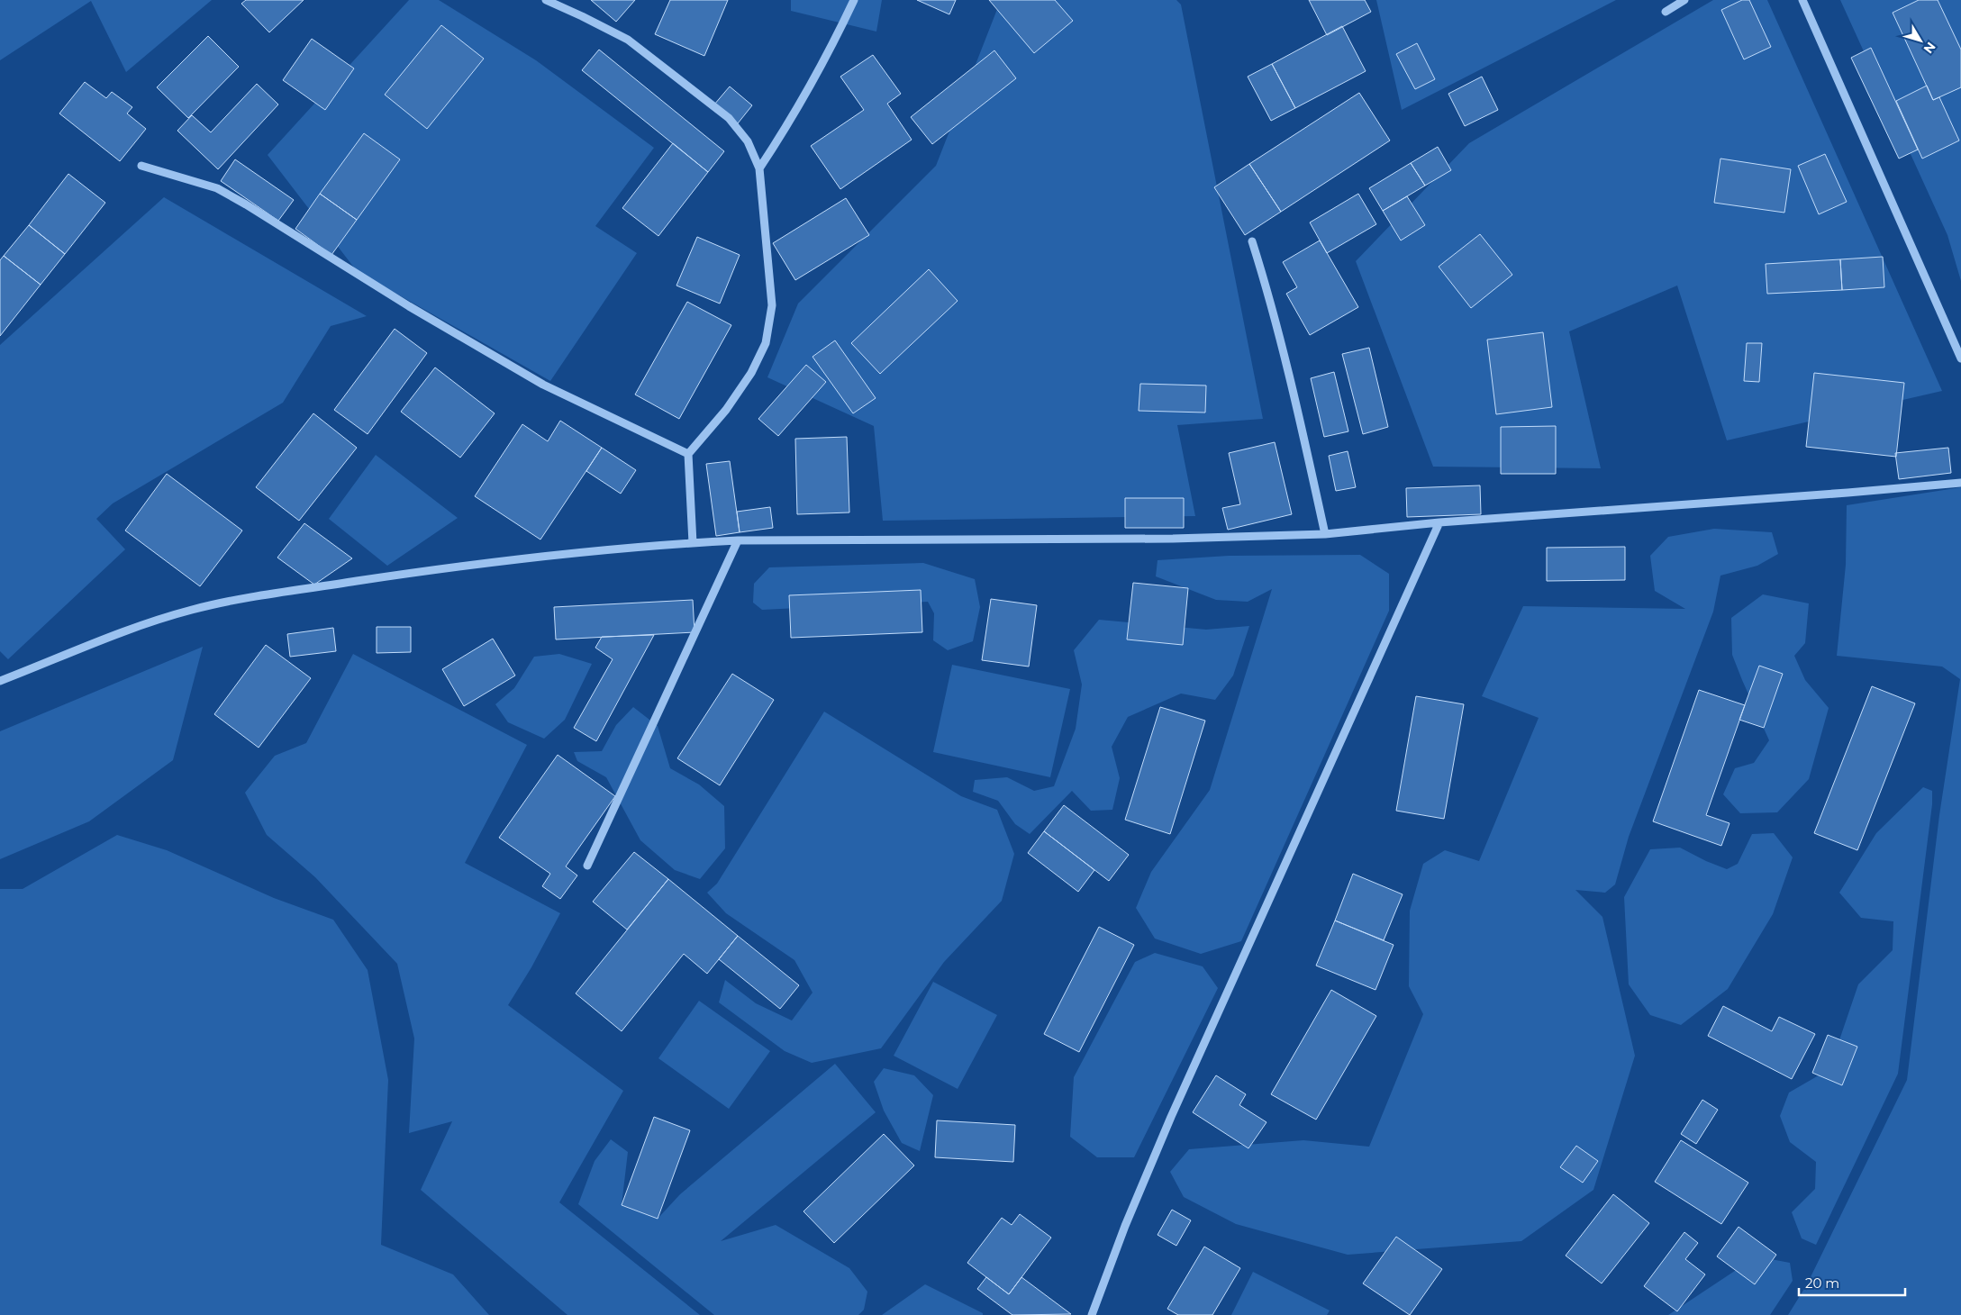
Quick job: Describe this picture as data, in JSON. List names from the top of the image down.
{
  "scale_bar": "20 m",
  "north": "bottom right"
}
